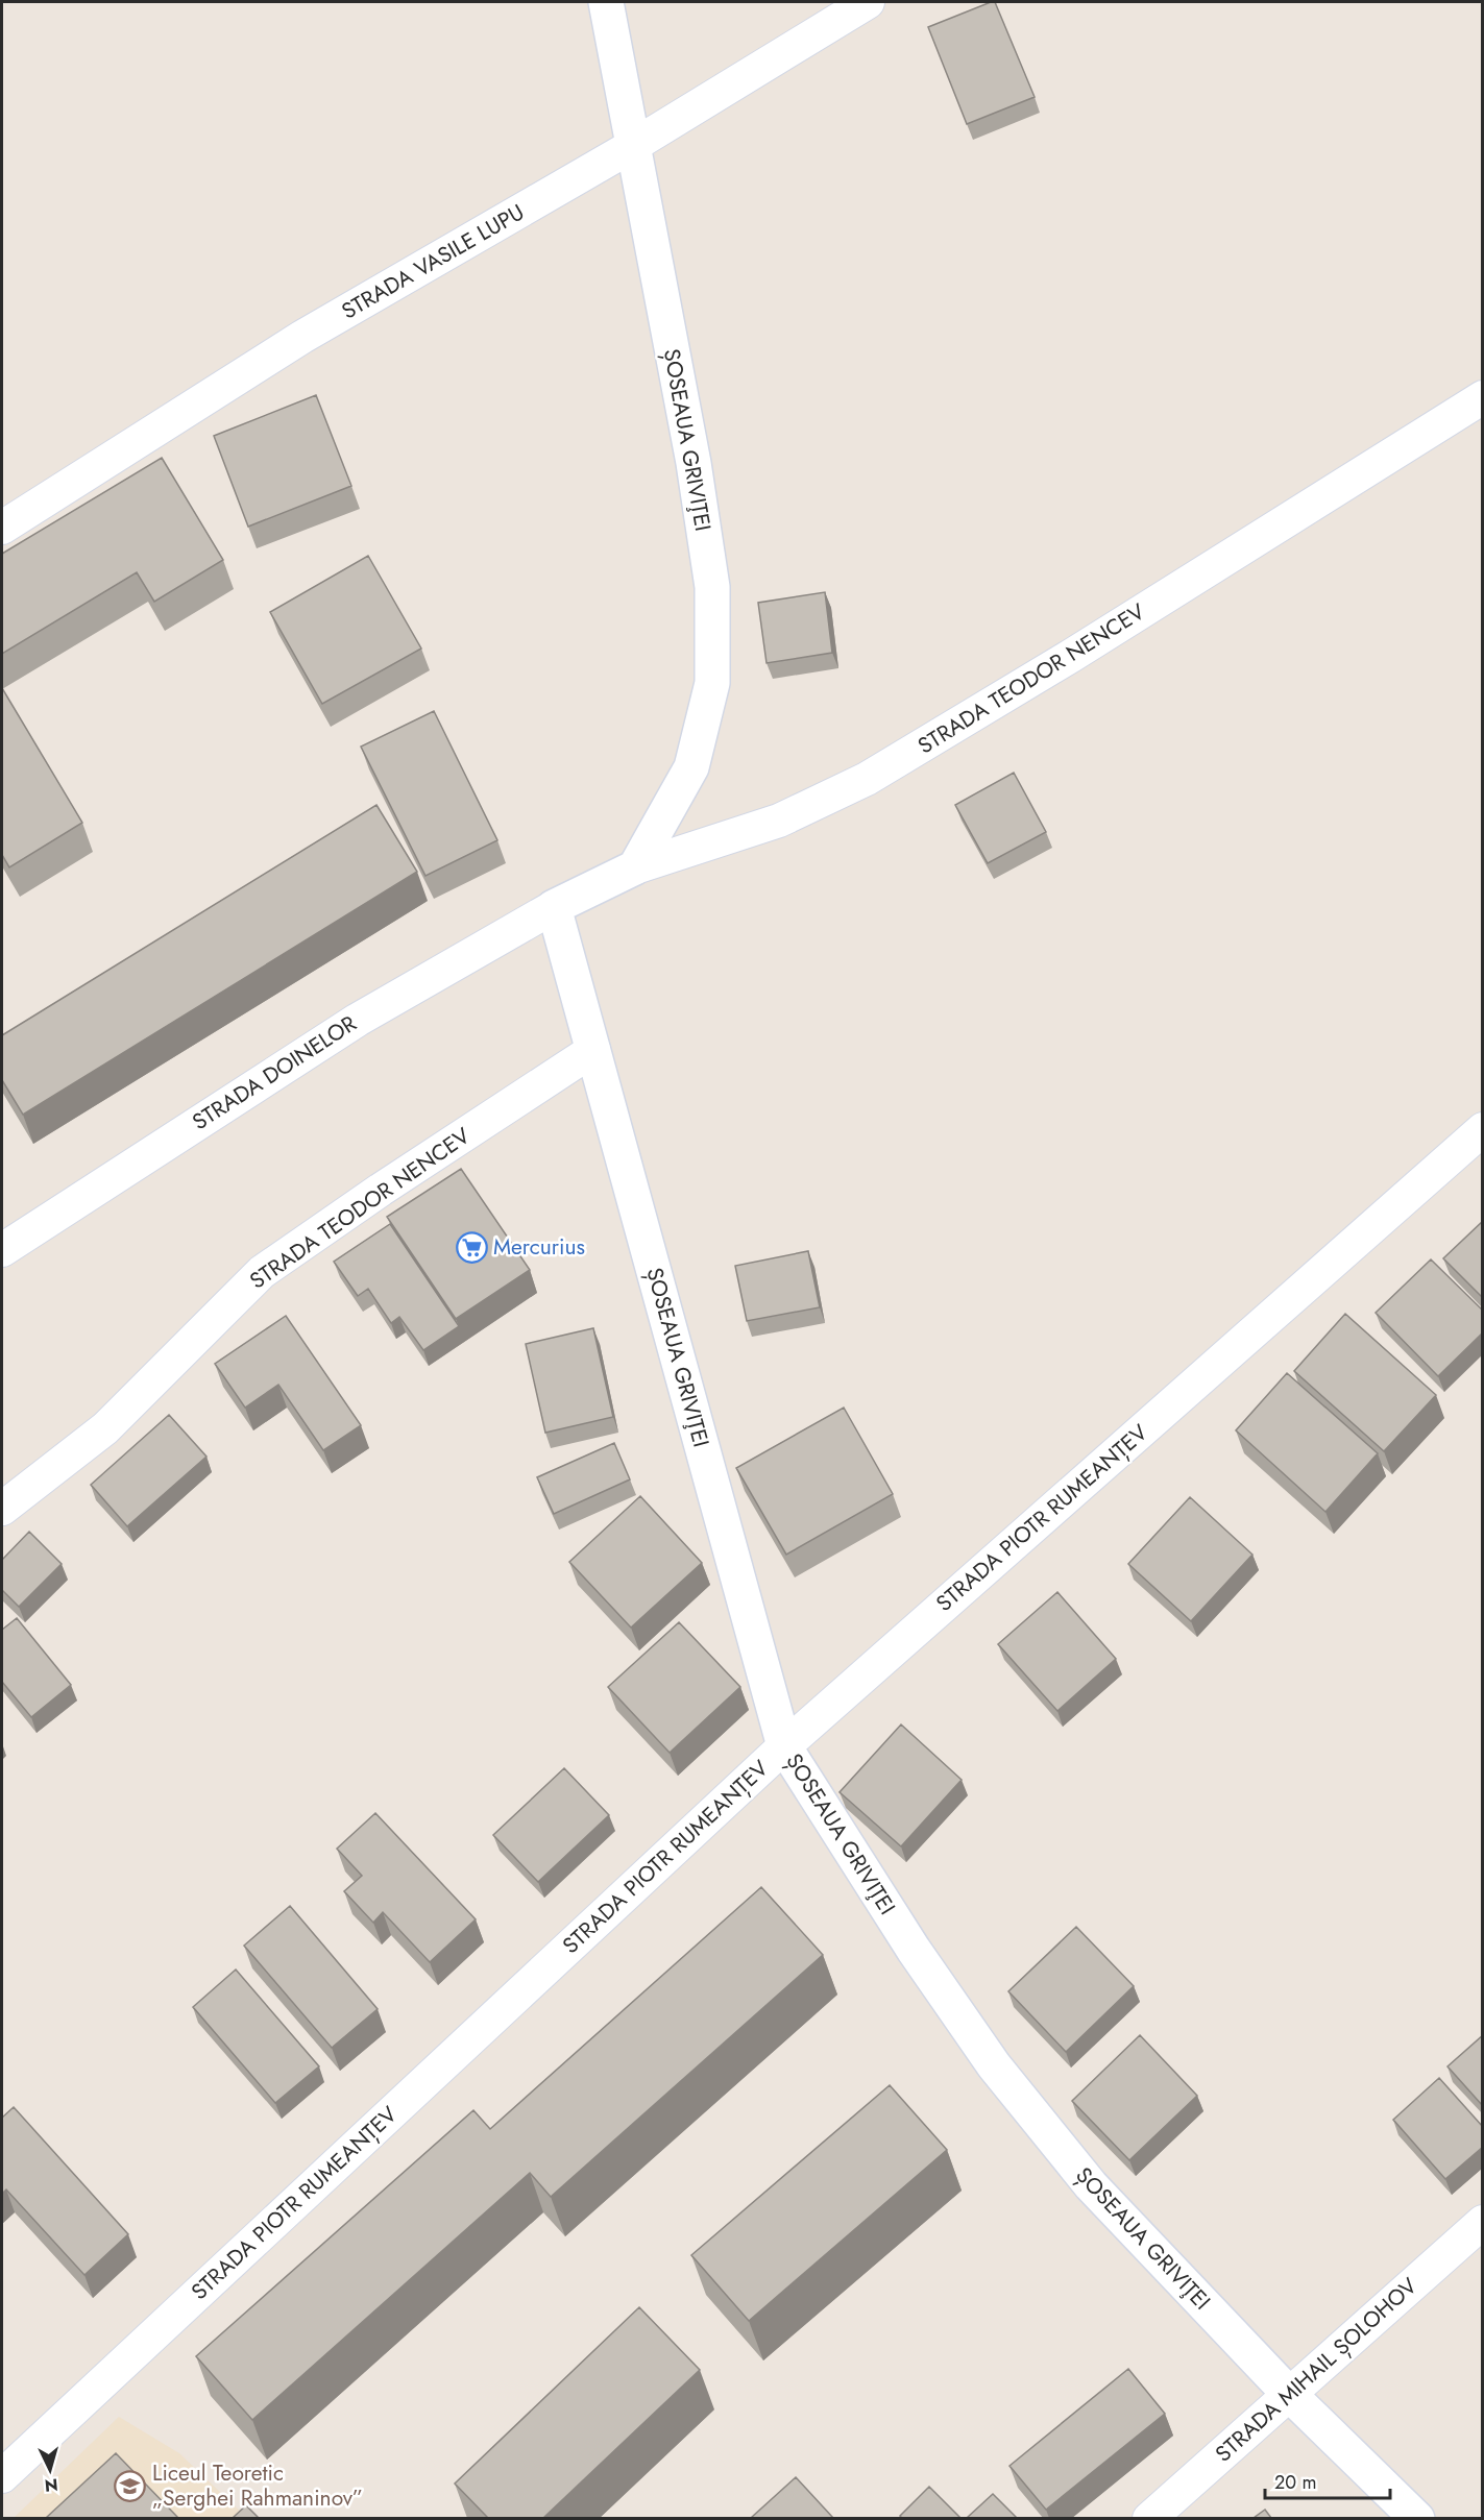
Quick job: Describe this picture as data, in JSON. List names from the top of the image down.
{
  "streets": {
    "street": [
      "STRADA VASILE LUPU",
      "ȘOSEAUA GRIVIŢEI",
      "STRADA TEODOR NENCEV",
      "STRADA DOINELOR",
      "STRADA PIOTR RUMEANȚEV",
      "STRADA MIHAIL ȘOLOHOV"
    ]
  },
  "crossings": [
    ["STRADA VASILE LUPU", "ȘOSEAUA GRIVIŢEI"],
    ["ȘOSEAUA GRIVIŢEI", "STRADA TEODOR NENCEV"],
    ["ȘOSEAUA GRIVIŢEI", "STRADA DOINELOR"],
    ["ȘOSEAUA GRIVIŢEI", "STRADA PIOTR RUMEANȚEV"],
    ["ȘOSEAUA GRIVIŢEI", "STRADA MIHAIL ȘOLOHOV"],
    ["STRADA TEODOR NENCEV", "STRADA DOINELOR"]
  ],
  "places": {
    "supermarket": ["Mercurius"],
    "school or university": ["Liceul Teoretic „Serghei Rahmaninov”"]
  },
  "scale_bar": "20 m",
  "north": "bottom"
}
